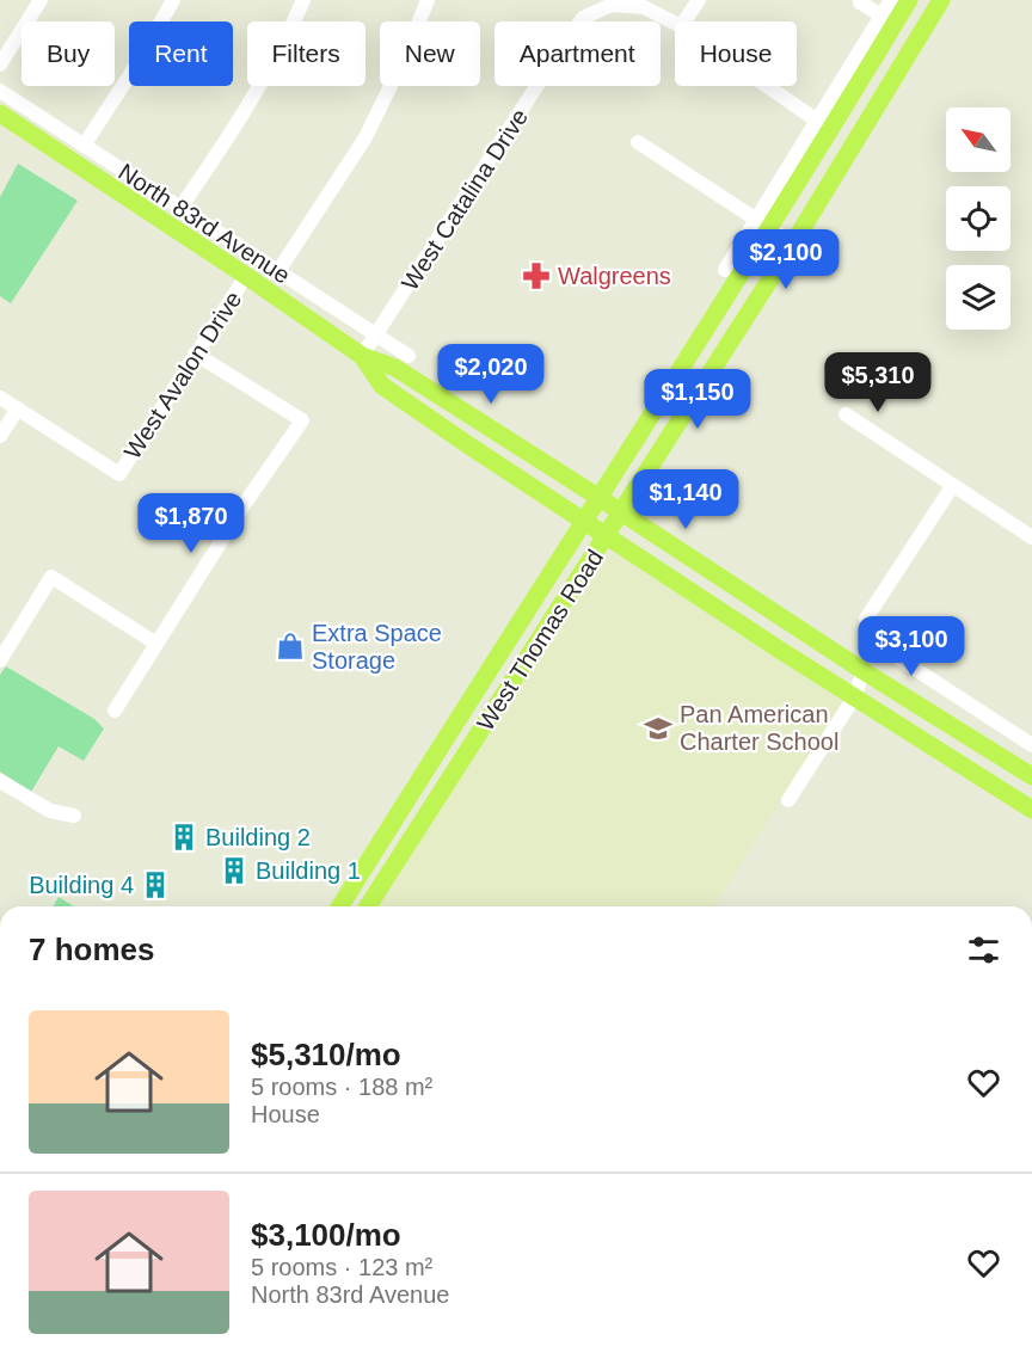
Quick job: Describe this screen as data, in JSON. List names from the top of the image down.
{
  "streets": {
    "main road": ["North 83rd Avenue", "West Thomas Road"],
    "street": ["West Catalina Drive", "West Avalon Drive"]
  },
  "crossings": [
    ["West Catalina Drive", "North 83rd Avenue"],
    ["West Catalina Drive", "West Thomas Road"],
    ["North 83rd Avenue", "West Avalon Drive"],
    ["North 83rd Avenue", "West Thomas Road"]
  ],
  "places": {
    "pharmacy": ["Walgreens"],
    "shop": ["Extra Space Storage"],
    "school or university": ["Pan American Charter School"],
    "building": ["Building 2", "Building 1", "Building 4"]
  },
  "north": "top left",
  "page": {
    "chip": [
      "Buy",
      "Rent",
      "Filters",
      "New",
      "Apartment",
      "House"
    ],
    "price": [
      "$2,100",
      "$2,020",
      "$5,310",
      "$1,150",
      "$1,140",
      "$1,870",
      "$3,100"
    ],
    "heading": "7 homes",
    "list": [
      {
        "name": "$5,310/mo",
        "note": "5 rooms · 188 m² · House"
      },
      {
        "name": "$3,100/mo",
        "note": "5 rooms · 123 m² · North 83rd Avenue"
      }
    ]
  }
}
